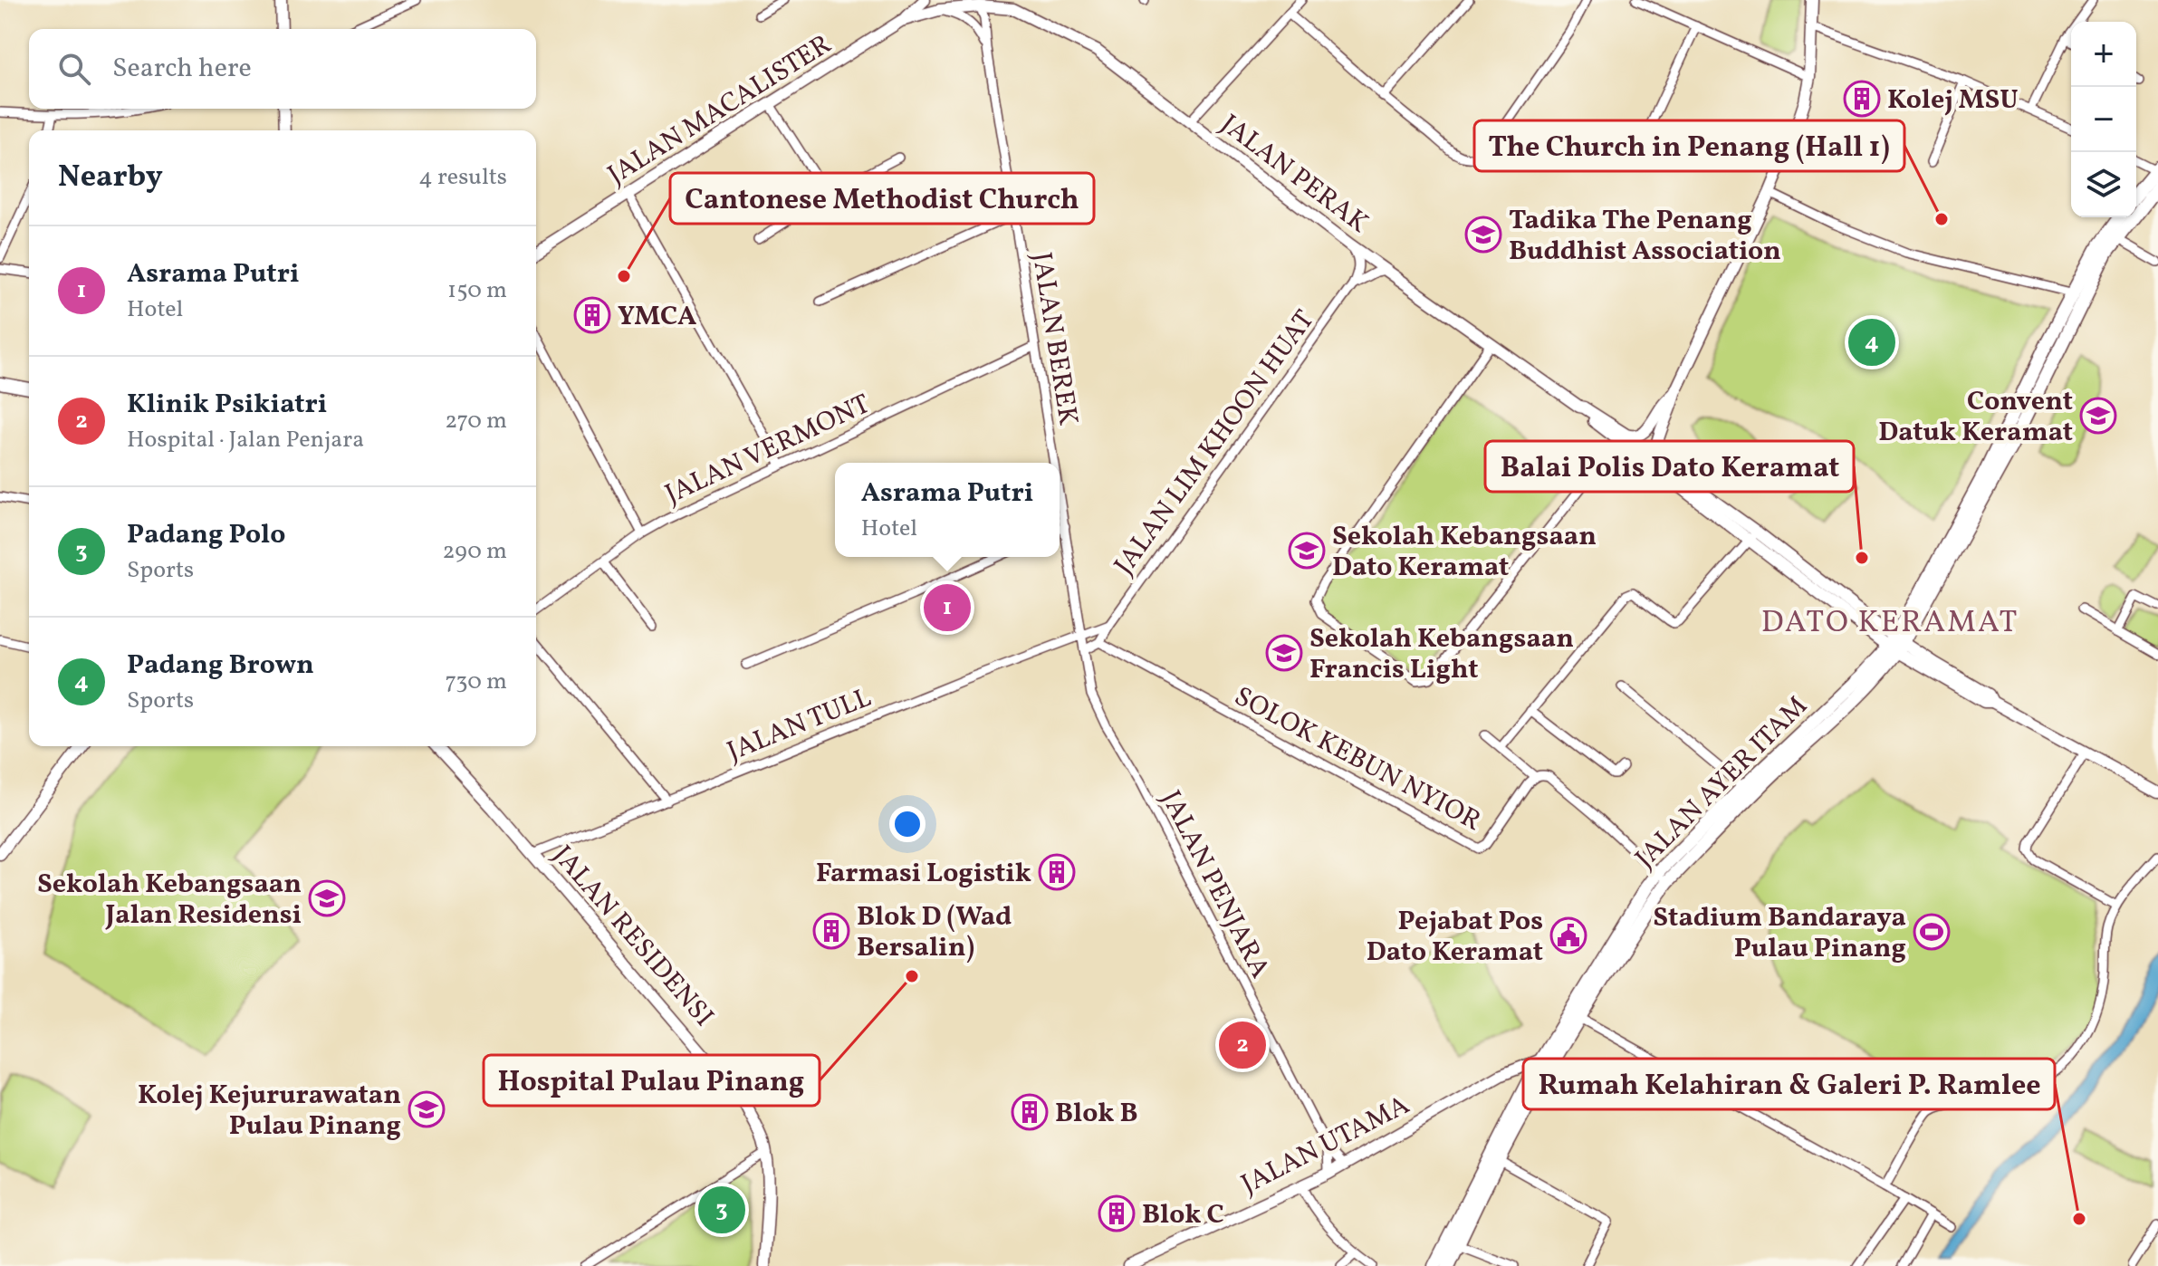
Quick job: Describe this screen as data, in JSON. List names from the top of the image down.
{
  "streets": {
    "main road": [
      "JALAN MACALISTER",
      "JALAN PERAK",
      "JALAN AYER ITAM",
      "JALAN RESIDENSI",
      "JALAN UTAMA"
    ],
    "street": [
      "JALAN BEREK",
      "JALAN LIM KHOON HUAT",
      "JALAN VERMONT",
      "JALAN TULL",
      "SOLOK KEBUN NYIOR",
      "JALAN PENJARA"
    ]
  },
  "crossings": [
    ["JALAN MACALISTER", "JALAN PERAK"],
    ["JALAN MACALISTER", "JALAN BEREK"],
    ["JALAN PERAK", "JALAN BEREK"],
    ["JALAN PERAK", "JALAN AYER ITAM"],
    ["JALAN BEREK", "JALAN VERMONT"],
    ["JALAN BEREK", "JALAN TULL"],
    ["JALAN BEREK", "JALAN PENJARA"],
    ["JALAN LIM KHOON HUAT", "SOLOK KEBUN NYIOR"],
    ["JALAN TULL", "JALAN PENJARA"],
    ["JALAN TULL", "JALAN RESIDENSI"],
    ["JALAN AYER ITAM", "JALAN UTAMA"],
    ["JALAN PENJARA", "JALAN UTAMA"]
  ],
  "districts": ["DATO KERAMAT"],
  "places": {
    "building": [
      "Kolej MSU",
      "YMCA",
      "Farmasi Logistik",
      "Blok D (Wad Bersalin)",
      "Blok B",
      "Blok C"
    ],
    "other": [
      "The Church in Penang (Hall 1)",
      "Cantonese Methodist Church",
      "Balai Polis Dato Keramat",
      "Hospital Pulau Pinang",
      "Rumah Kelahiran & Galeri P. Ramlee"
    ],
    "school or university": [
      "Tadika The Penang Buddhist Association",
      "Convent Datuk Keramat",
      "Sekolah Kebangsaan Dato Keramat",
      "Sekolah Kebangsaan Francis Light",
      "Sekolah Kebangsaan Jalan Residensi",
      "Kolej Kejururawatan Pulau Pinang"
    ],
    "sports": ["Stadium Bandaraya Pulau Pinang"],
    "public building": ["Pejabat Pos Dato Keramat"]
  },
  "page": {
    "map_buttons": ["+", "−"],
    "search": "Search here",
    "heading": ["Nearby", "4 results"],
    "list": [
      {
        "mark": "1",
        "name": "Asrama Putri",
        "note": "Hotel",
        "value": "150 m"
      },
      {
        "mark": "2",
        "name": "Klinik Psikiatri",
        "note": "Hospital · Jalan Penjara",
        "value": "270 m"
      },
      {
        "mark": "3",
        "name": "Padang Polo",
        "note": "Sports",
        "value": "290 m"
      },
      {
        "mark": "4",
        "name": "Padang Brown",
        "note": "Sports",
        "value": "730 m"
      }
    ],
    "pins": [
      "4",
      "1",
      "2",
      "3"
    ],
    "popup": ["Asrama Putri", "Hotel"]
  }
}
